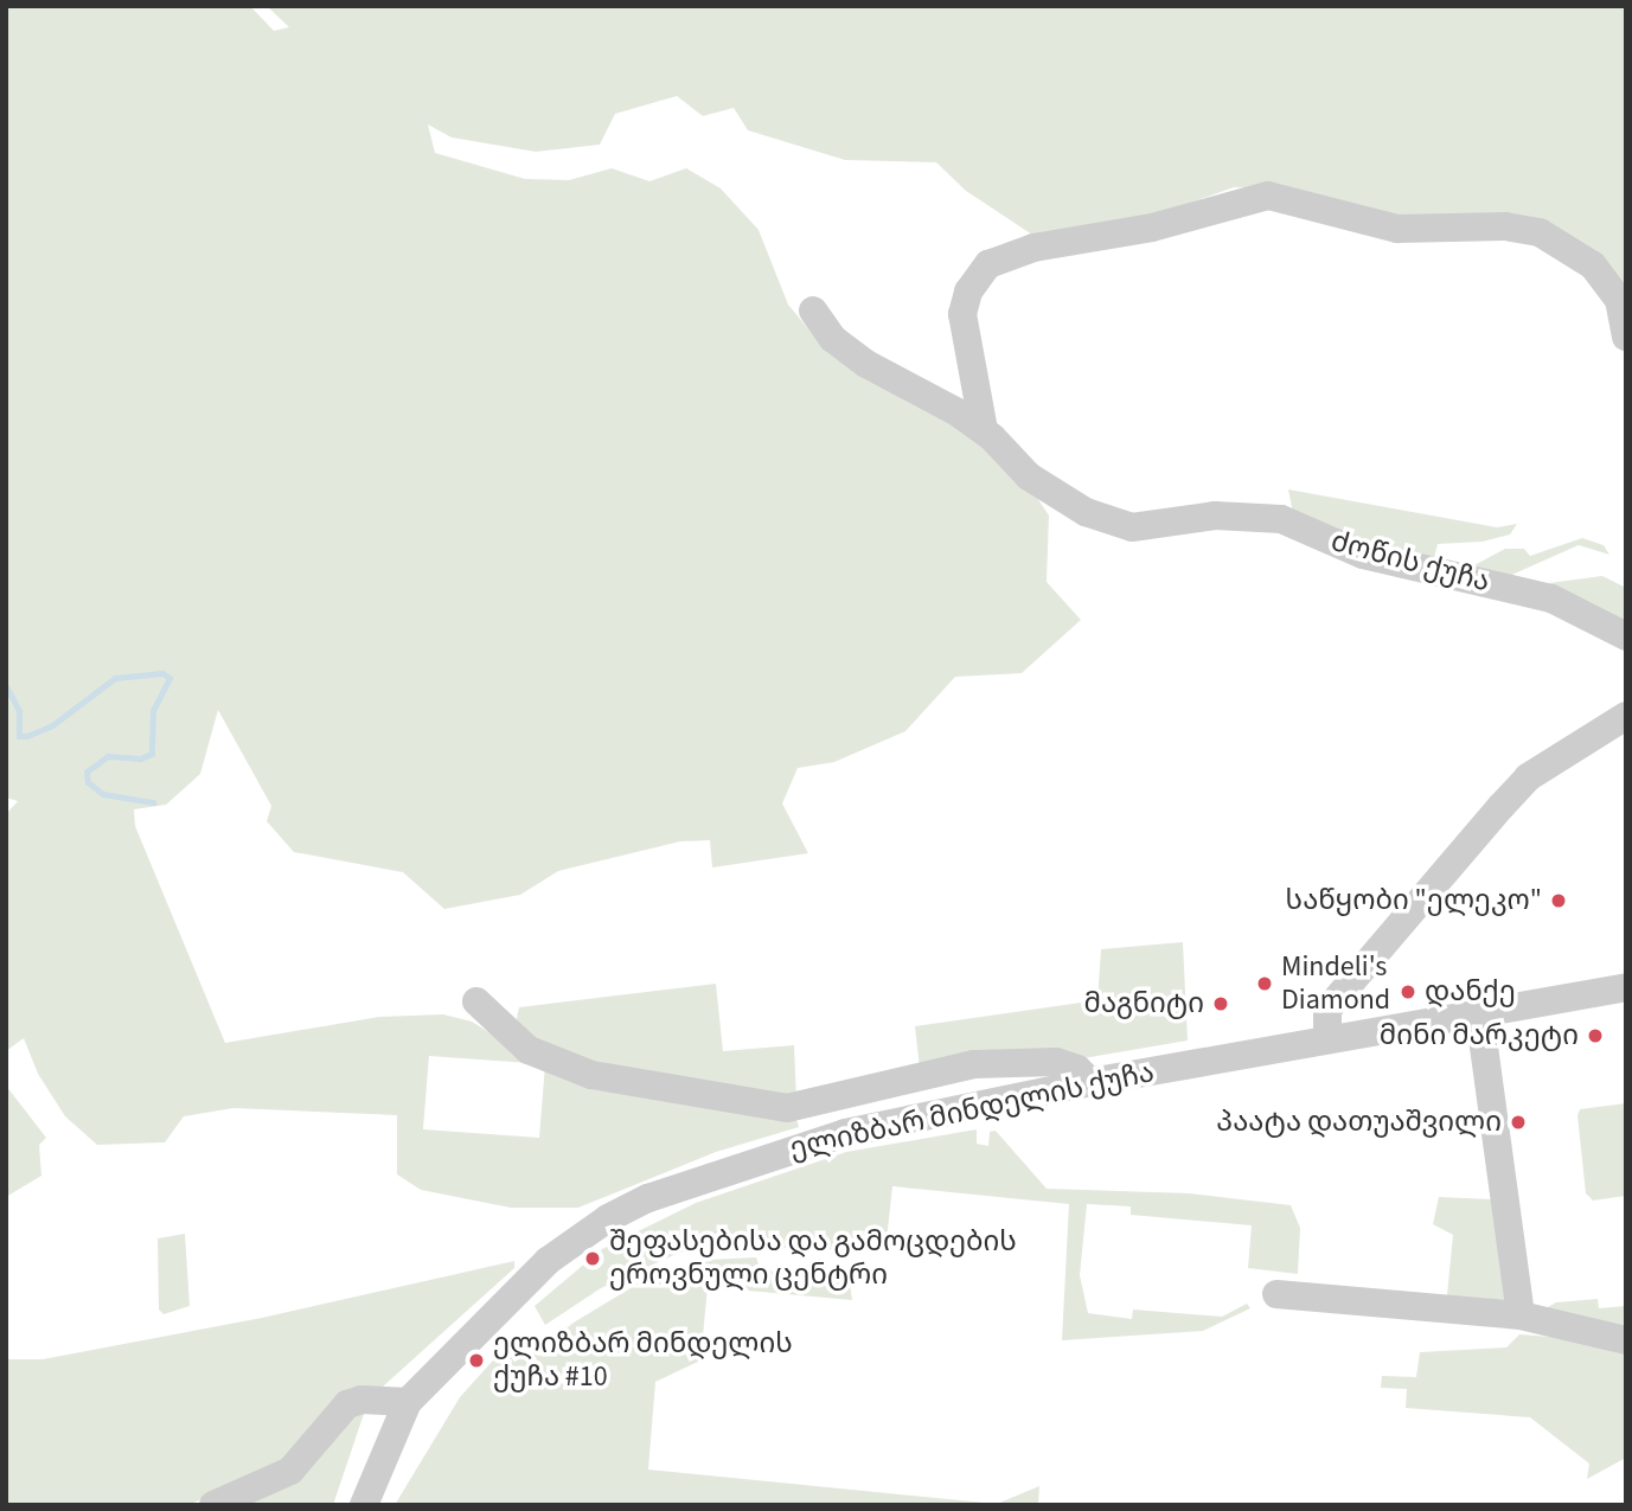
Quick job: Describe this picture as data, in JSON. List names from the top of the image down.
{
  "streets": {
    "street": ["ძოწის ქუჩა", "ელიზბარ მინდელის ქუჩა"]
  },
  "places": [
    "საწყობი \"ელეკო\"",
    "Mindeli's Diamond",
    "დანქე",
    "მაგნიტი",
    "მინი მარკეტი",
    "პაატა დათუაშვილი",
    "შეფასებისა და გამოცდების ეროვნული ცენტრი",
    "ელიზბარ მინდელის ქუჩა #10"
  ]
}
